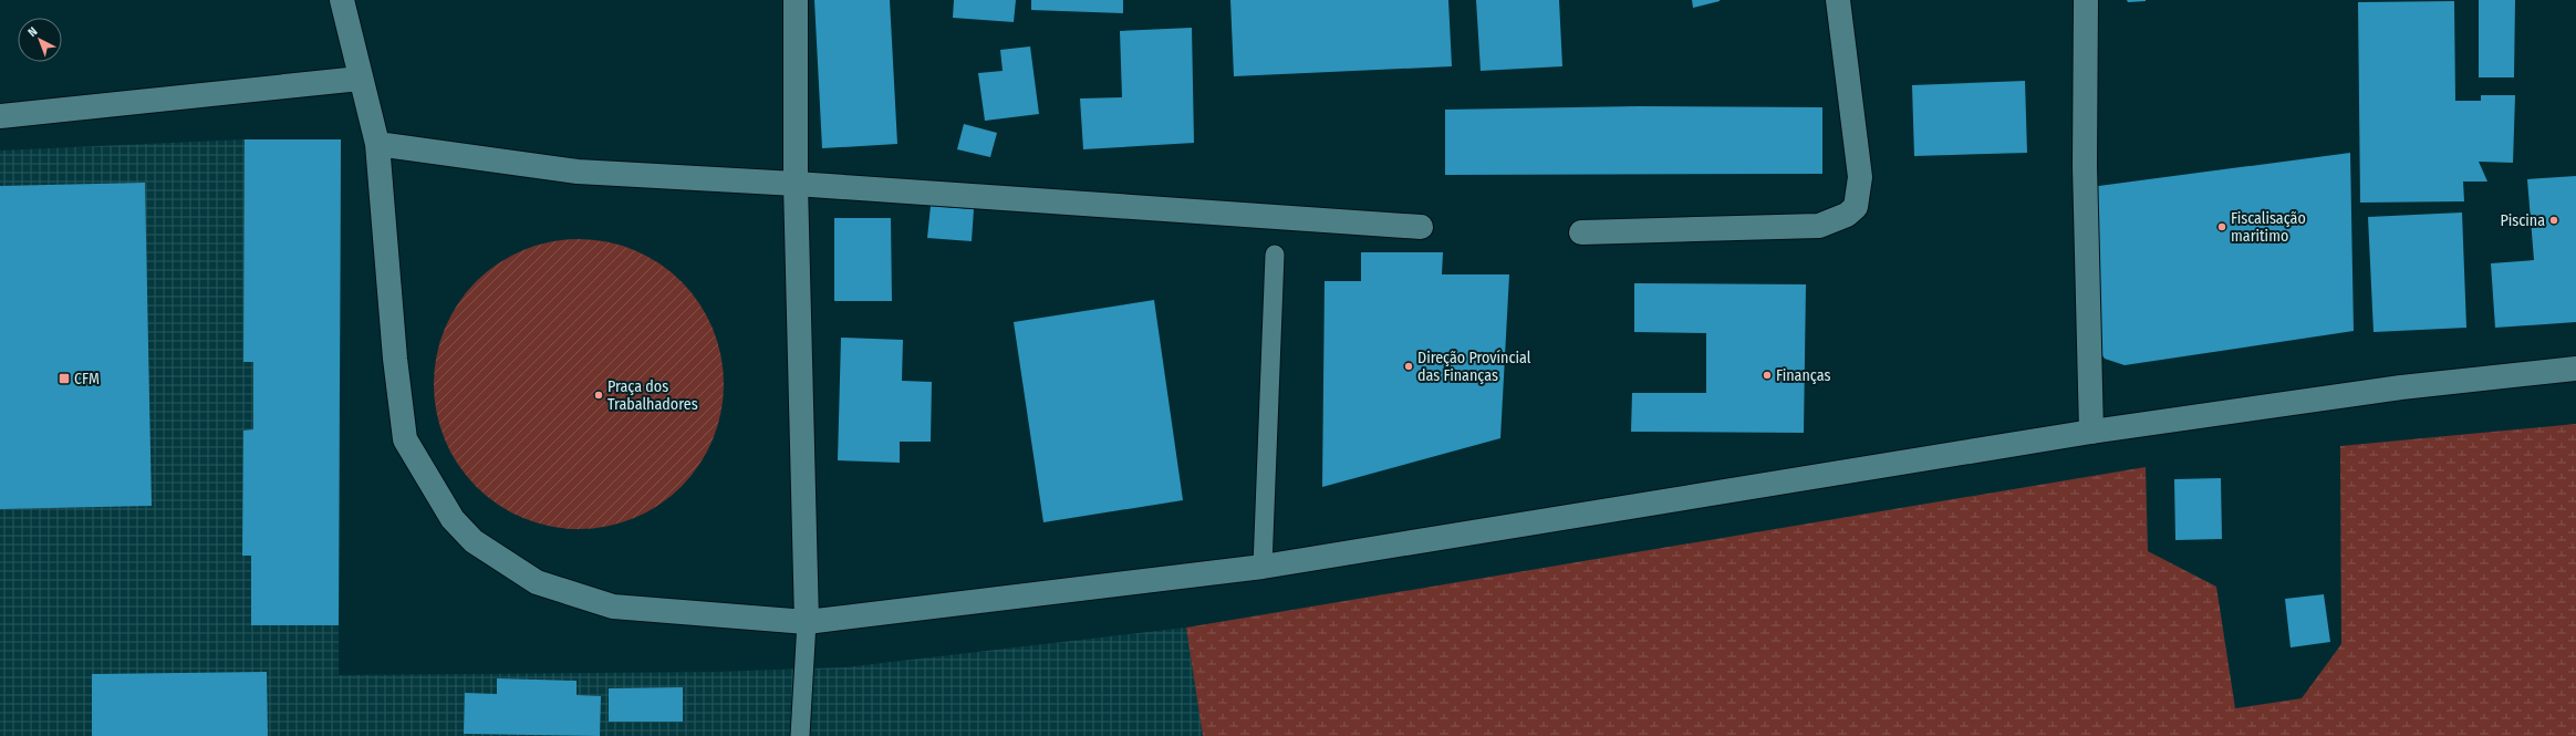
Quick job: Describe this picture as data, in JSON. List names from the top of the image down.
{
  "places": {
    "other": [
      "Piscina",
      "Fiscalisação maritimo",
      "Direção Províncial das Finanças",
      "Finanças",
      "Praça dos Trabalhadores"
    ],
    "transit": ["CFM"]
  },
  "north": "top left"
}
